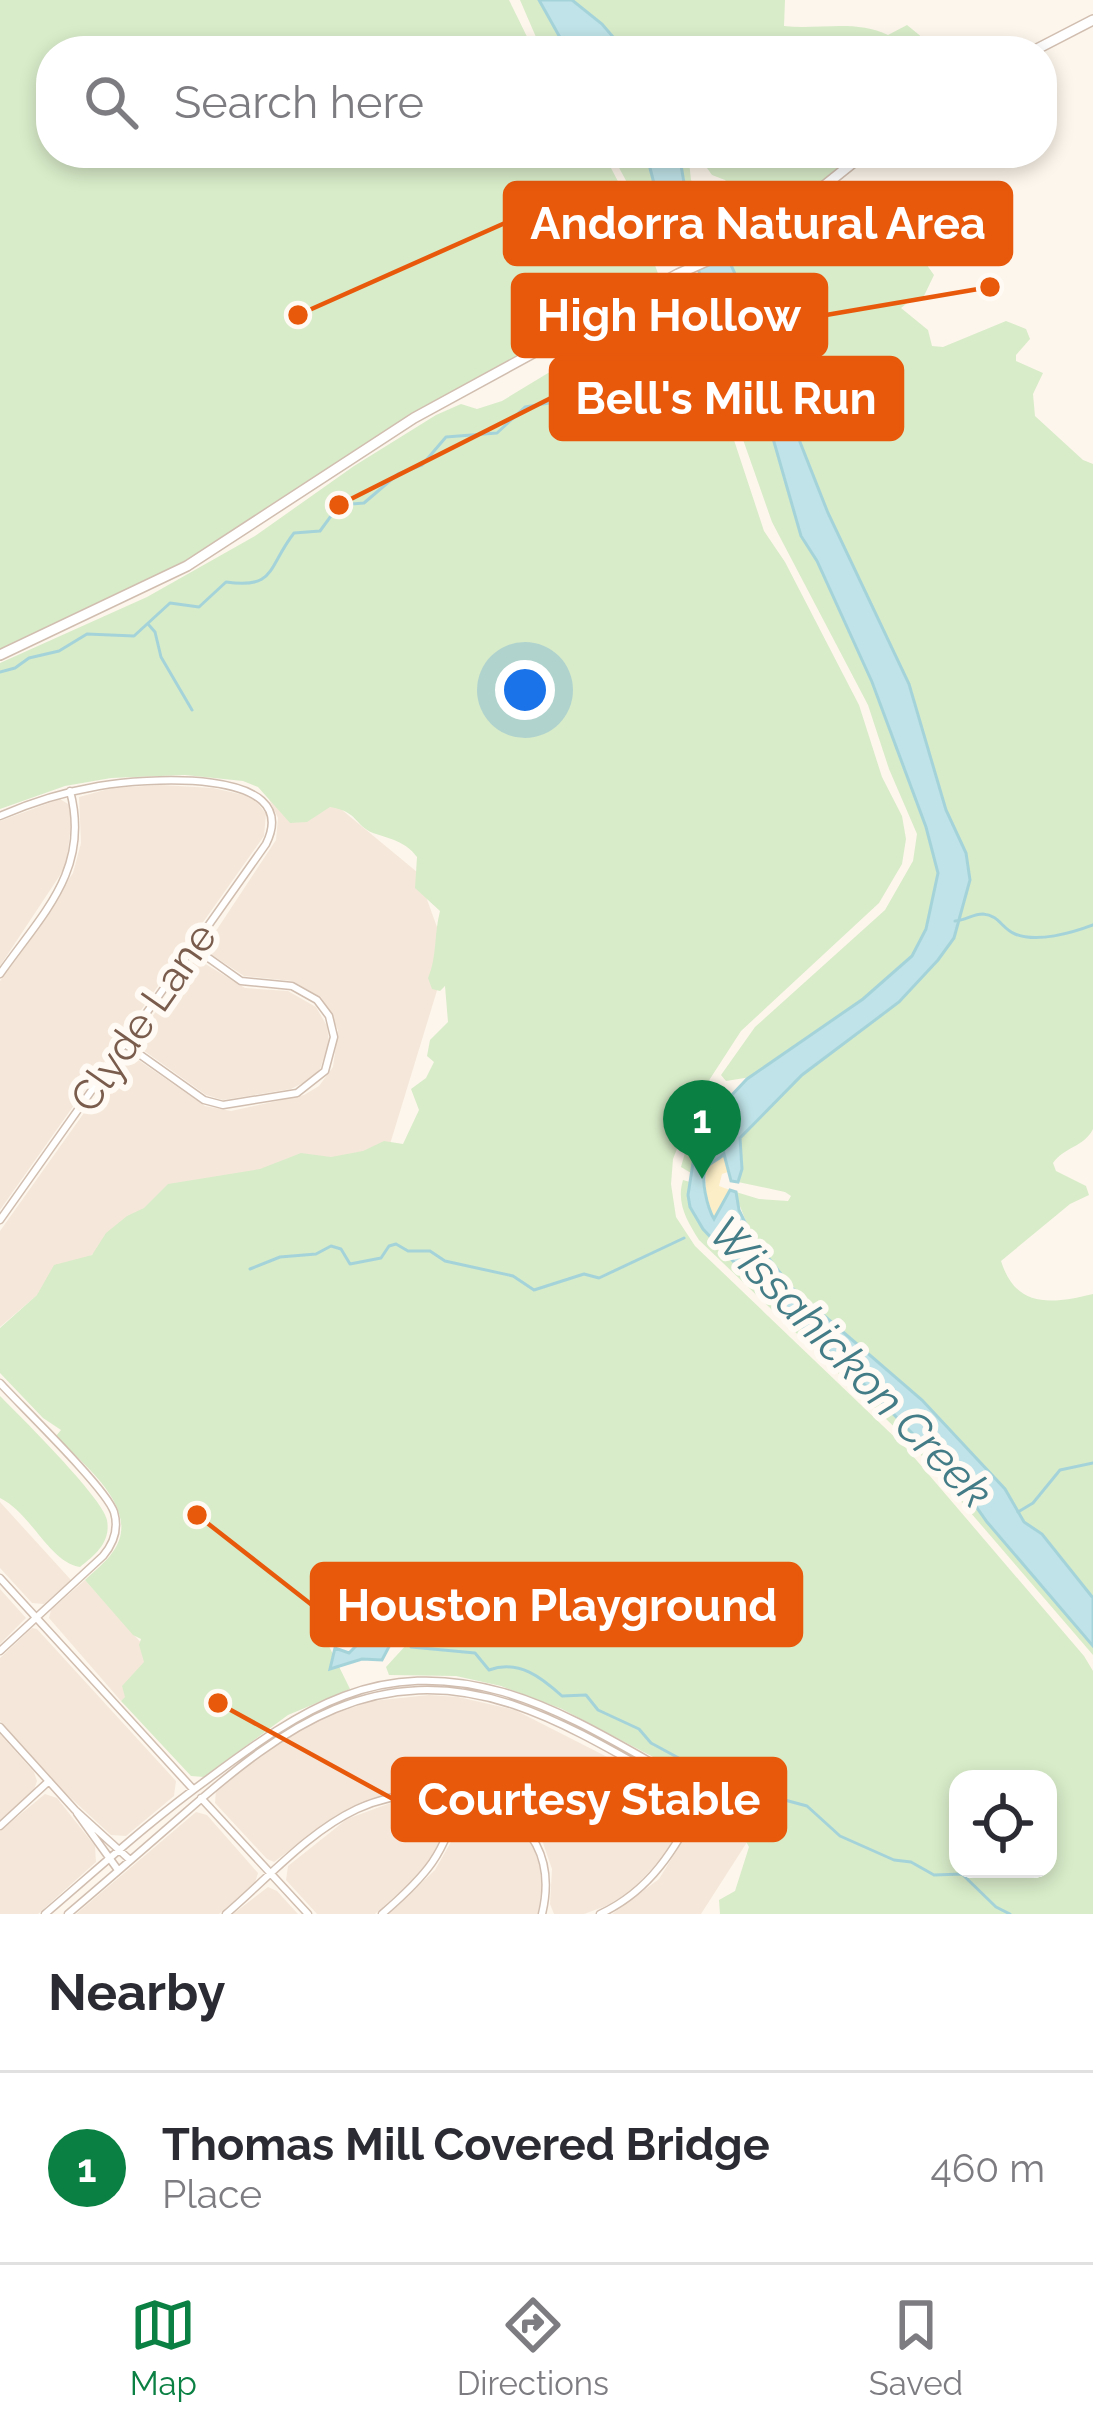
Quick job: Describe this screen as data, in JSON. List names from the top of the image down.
{
  "streets": {
    "street": ["Clyde Lane"]
  },
  "water": ["Wissahickon Creek"],
  "places": [
    "High Hollow",
    "Andorra Natural Area",
    "Bell's Mill Run",
    "Houston Playground",
    "Courtesy Stable"
  ],
  "page": {
    "search": "Search here",
    "pins": "1",
    "heading": "Nearby",
    "list": [
      {
        "mark": "1",
        "name": "Thomas Mill Covered Bridge",
        "note": "Place",
        "value": "460 m"
      }
    ],
    "nav": ["Map", "Directions", "Saved"]
  }
}
